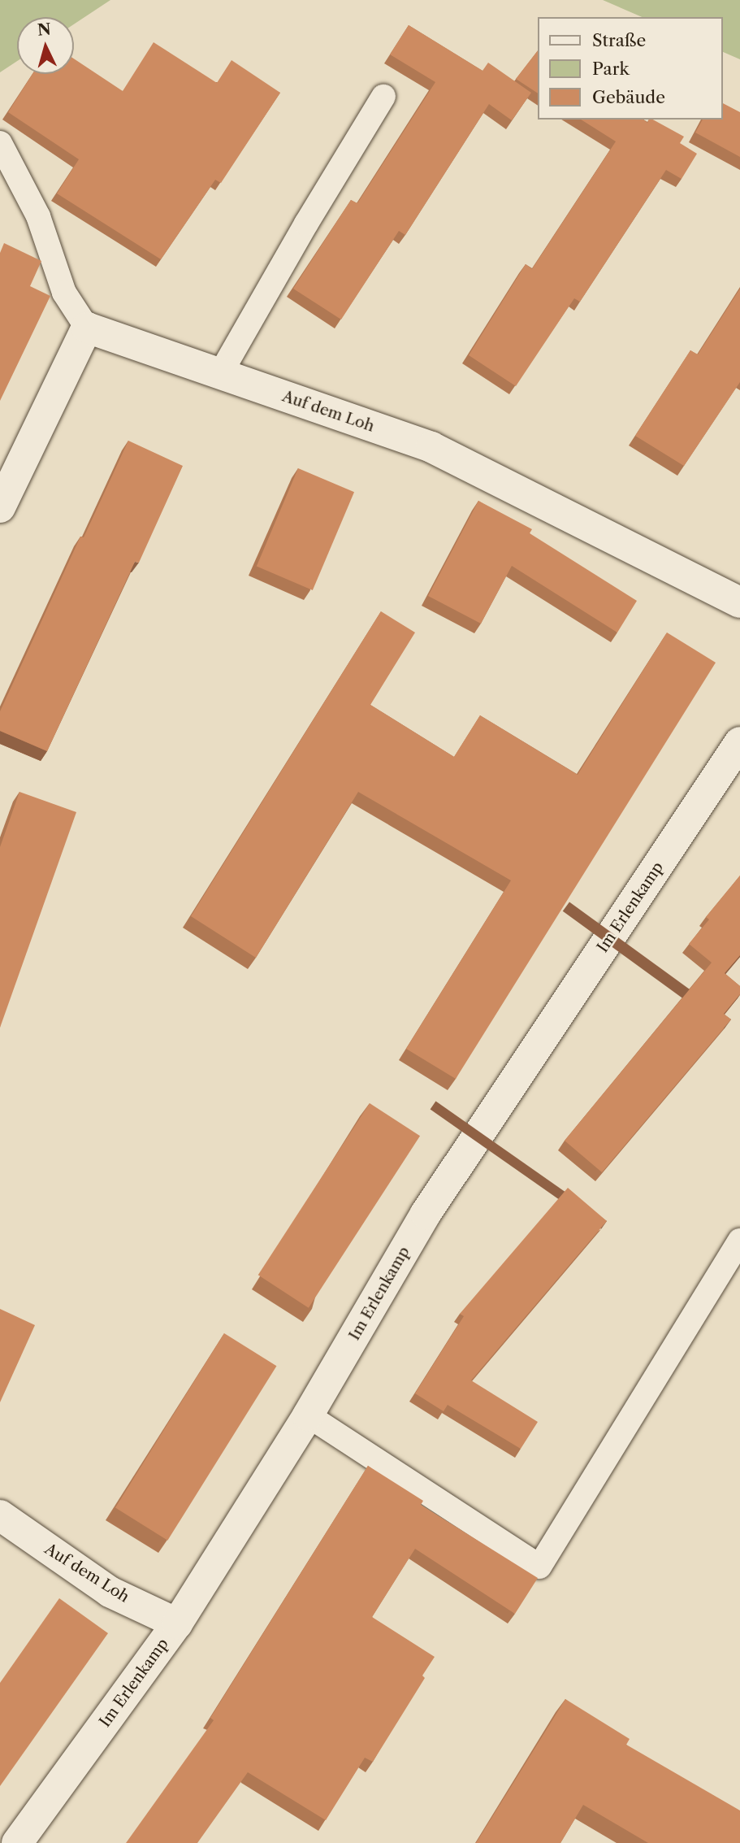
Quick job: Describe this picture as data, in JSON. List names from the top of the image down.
{
  "streets": {
    "street": ["Auf dem Loh", "Im Erlenkamp"]
  },
  "crossings": [
    ["Auf dem Loh", "Im Erlenkamp"]
  ],
  "legend": ["Straße", "Park", "Gebäude"],
  "north": "top"
}
